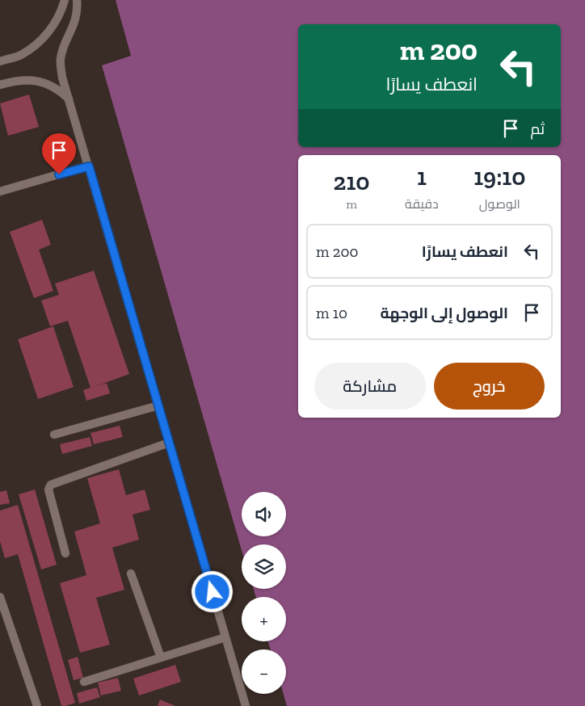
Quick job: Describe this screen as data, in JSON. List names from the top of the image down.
{
  "page": {
    "turn": ["200 m", "انعطف يسارًا"],
    "then": "ثم",
    "eta": [
      "19:10",
      "الوصول",
      "1",
      "دقيقة",
      "210",
      "m"
    ],
    "list": [
      {
        "name": "انعطف يسارًا",
        "value": "200 m"
      },
      {
        "name": "الوصول إلى الوجهة",
        "value": "10 m"
      }
    ],
    "buttons": ["خروج", "مشاركة"],
    "map_buttons": ["+", "−"]
  }
}
